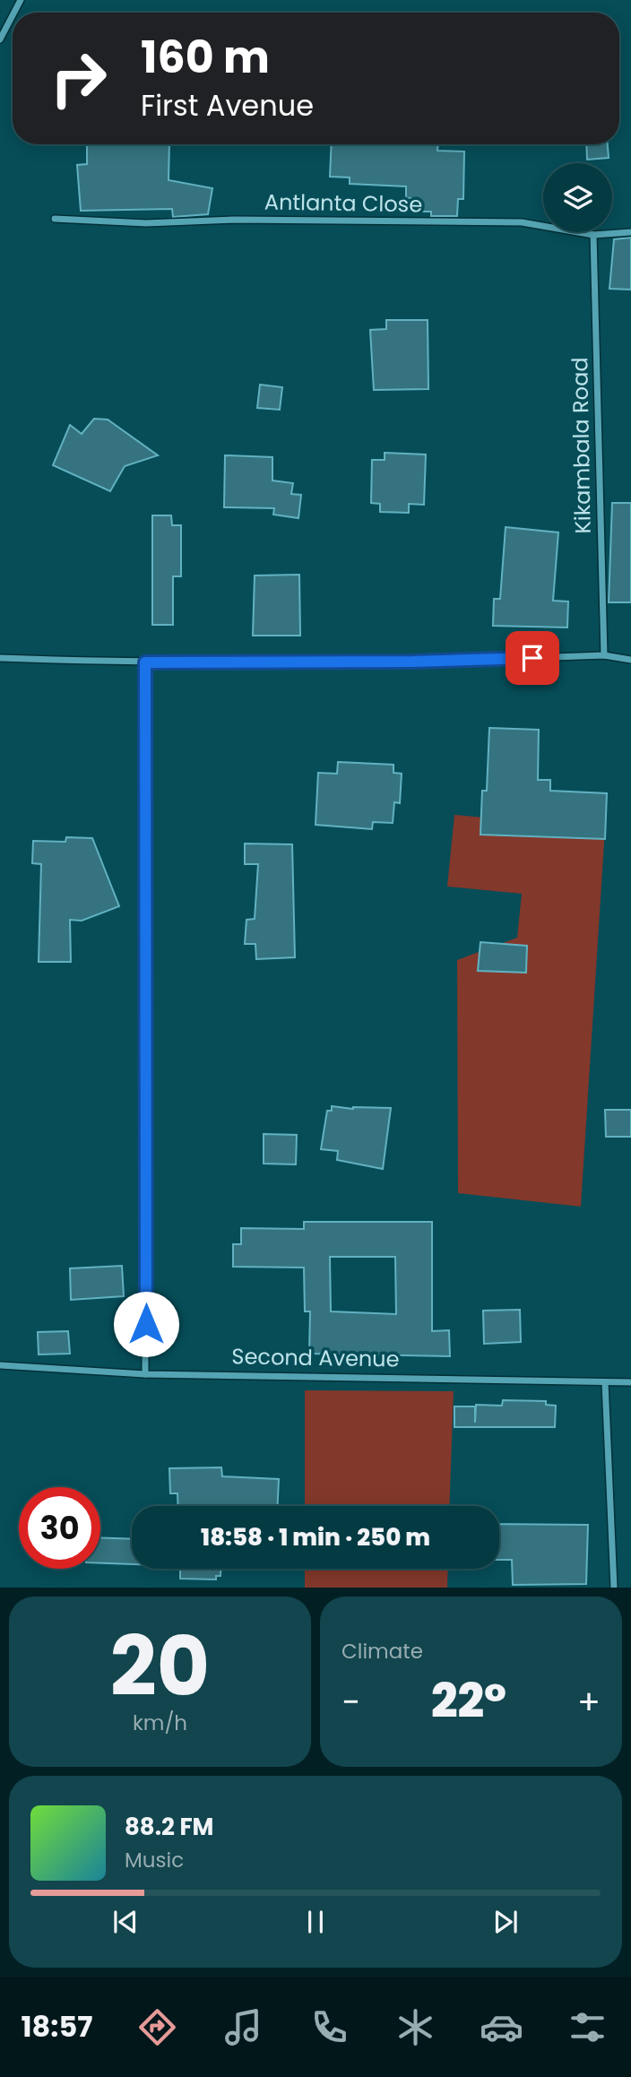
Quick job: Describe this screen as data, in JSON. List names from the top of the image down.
{
  "streets": {
    "street": ["Antlanta Close", "Kikambala Road", "Second Avenue"]
  },
  "crossings": [
    ["Antlanta Close", "Kikambala Road"]
  ],
  "page": {
    "turn": ["160 m", "First Avenue"],
    "limit": "30",
    "trip": "18:58 · 1 min · 250 m",
    "tile": [
      ["20", "km/h"],
      "Climate"
    ],
    "heat": ["−", "22°", "+"],
    "song": ["88.2 FM", "Music"],
    "tabs": "18:57"
  }
}
